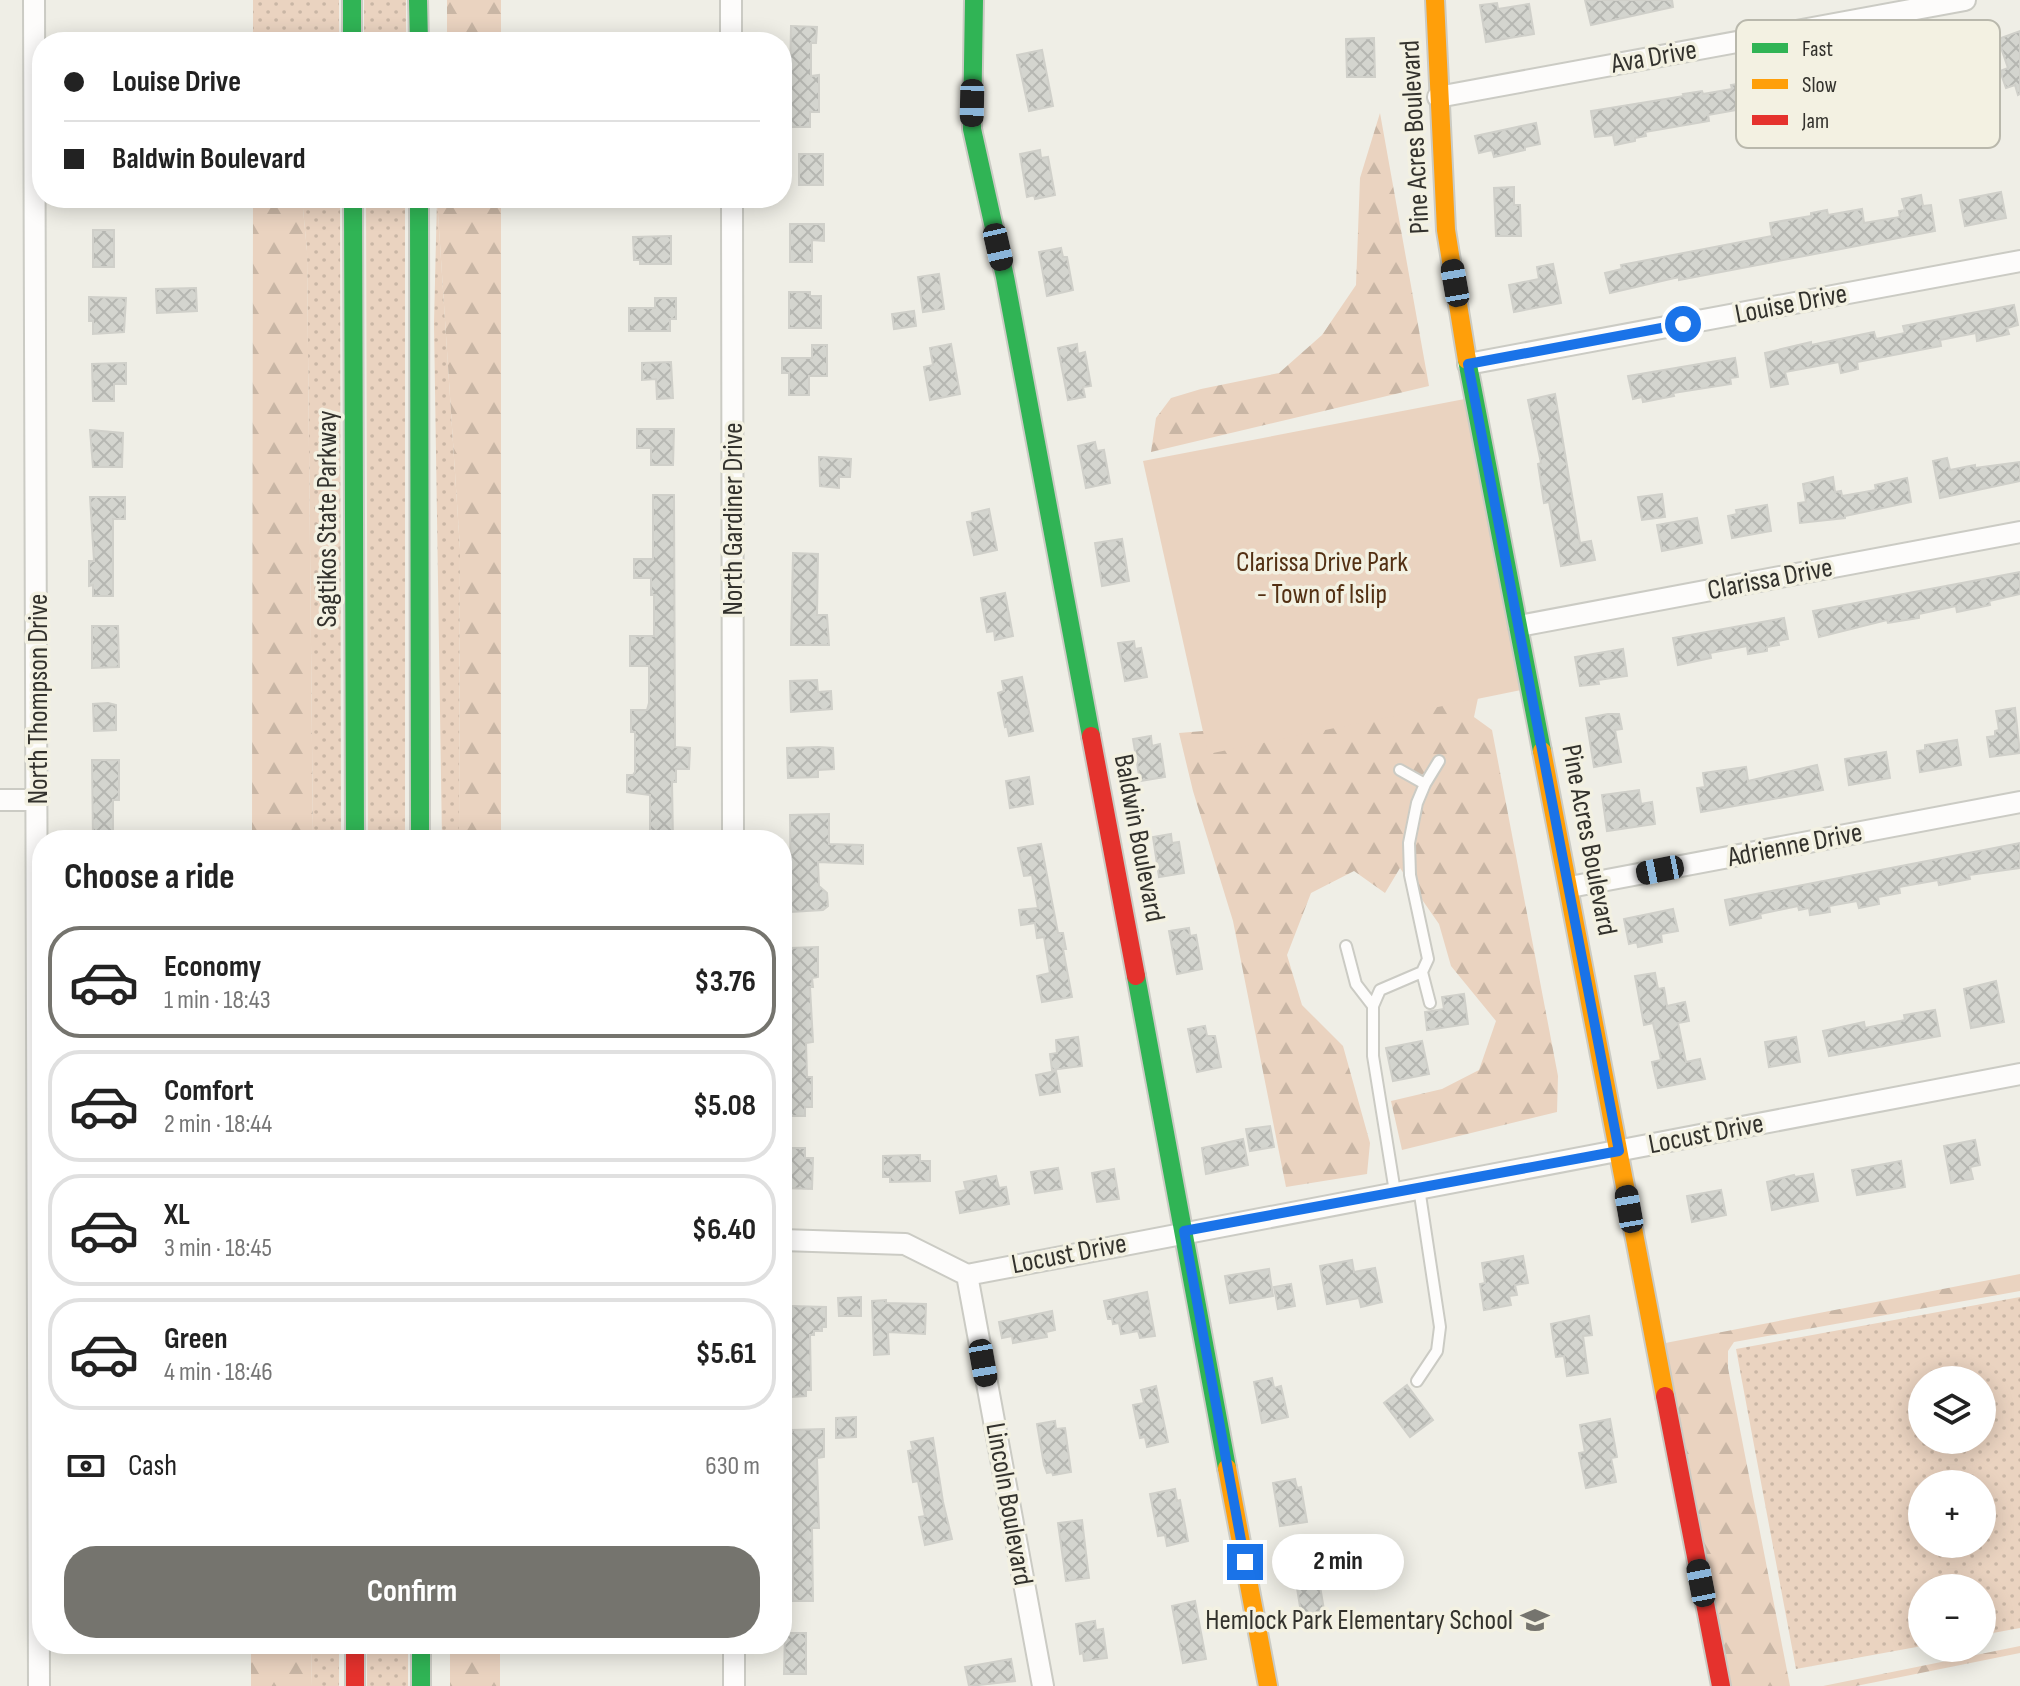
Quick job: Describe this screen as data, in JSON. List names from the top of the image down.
{
  "streets": {
    "main road": ["Pine Acres Boulevard", "Sagtikos State Parkway", "Baldwin Boulevard"],
    "street": [
      "Ava Drive",
      "Louise Drive",
      "North Gardiner Drive",
      "Clarissa Drive",
      "North Thompson Drive",
      "Adrienne Drive",
      "Locust Drive",
      "Lincoln Boulevard"
    ]
  },
  "crossings": [
    ["Ava Drive", "Pine Acres Boulevard"],
    ["Pine Acres Boulevard", "Louise Drive"],
    ["Pine Acres Boulevard", "Clarissa Drive"],
    ["Pine Acres Boulevard", "Adrienne Drive"],
    ["Pine Acres Boulevard", "Locust Drive"],
    ["Baldwin Boulevard", "Locust Drive"],
    ["Locust Drive", "Lincoln Boulevard"]
  ],
  "parks": ["Clarissa Drive Park - Town of Islip"],
  "places": {
    "school or university": ["Hemlock Park Elementary School"]
  },
  "legend": ["Fast", "Slow", "Jam"],
  "page": {
    "banner": ["Louise Drive", "Baldwin Boulevard"],
    "heading": "Choose a ride",
    "list": [
      {
        "name": "Economy",
        "note": "1 min · 18:43",
        "value": "$3.76"
      },
      {
        "name": "Comfort",
        "note": "2 min · 18:44",
        "value": "$5.08"
      },
      {
        "name": "XL",
        "note": "3 min · 18:45",
        "value": "$6.40"
      },
      {
        "name": "Green",
        "note": "4 min · 18:46",
        "value": "$5.61"
      }
    ],
    "map_buttons": ["+", "−"],
    "pay": ["Cash", "630 m"],
    "buttons": "Confirm",
    "bubble": "2 min"
  }
}
